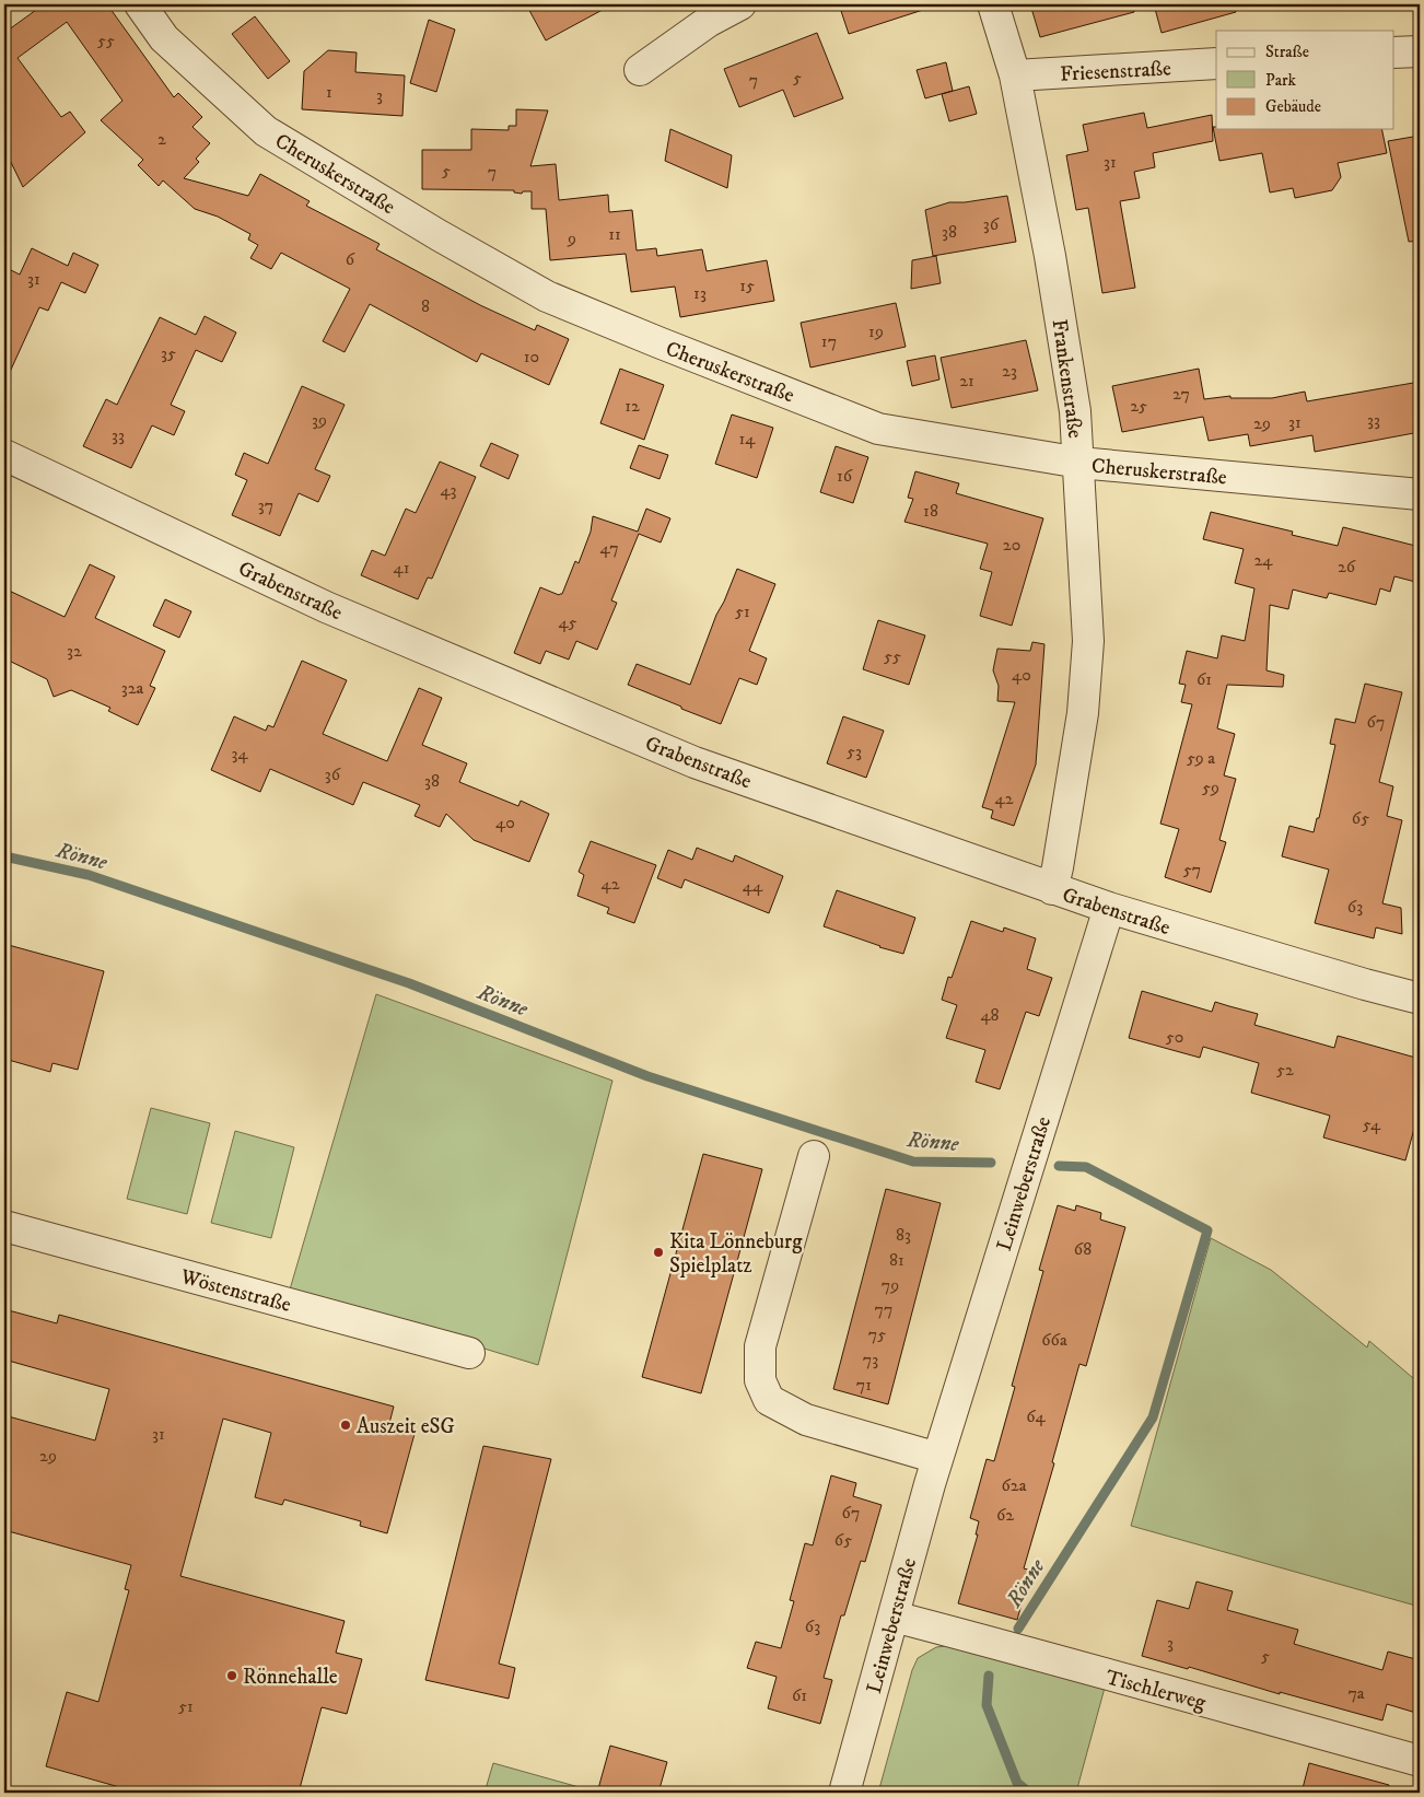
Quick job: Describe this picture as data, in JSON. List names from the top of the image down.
{
  "streets": {
    "street": [
      "Friesenstraße",
      "Cheruskerstraße",
      "Frankenstraße",
      "Grabenstraße",
      "Leinweberstraße",
      "Wöstenstraße",
      "Tischlerweg"
    ]
  },
  "crossings": [
    ["Friesenstraße", "Frankenstraße"],
    ["Cheruskerstraße", "Frankenstraße"],
    ["Frankenstraße", "Grabenstraße"],
    ["Grabenstraße", "Leinweberstraße"],
    ["Leinweberstraße", "Tischlerweg"]
  ],
  "water": ["Rönne"],
  "places": ["Kita Lönneburg Spielplatz", "Auszeit eSG", "Rönnehalle"],
  "house_numbers": [
    "55",
    "5",
    "7",
    "1",
    "3",
    "2",
    "31",
    "5",
    "7",
    "36",
    "38",
    "11",
    "9",
    "6",
    "31",
    "15",
    "13",
    "8",
    "19",
    "17",
    "35",
    "10",
    "23",
    "21",
    "27",
    "12",
    "25",
    "39",
    "33",
    "31",
    "29",
    "33",
    "14",
    "16",
    "43",
    "37",
    "18",
    "20",
    "47",
    "24",
    "26",
    "41",
    "51",
    "45",
    "32",
    "55",
    "40",
    "61",
    "32a",
    "67",
    "53",
    "34",
    "59 a",
    "36",
    "38",
    "59",
    "42",
    "65",
    "40",
    "57",
    "42",
    "44",
    "63",
    "48",
    "50",
    "52",
    "54",
    "83",
    "68",
    "81",
    "79",
    "77",
    "75",
    "66a",
    "73",
    "71",
    "64",
    "31",
    "29",
    "62a",
    "67",
    "62",
    "65",
    "63",
    "3",
    "5",
    "7a",
    "61",
    "51"
  ],
  "legend": ["Straße", "Park", "Gebäude"]
}
